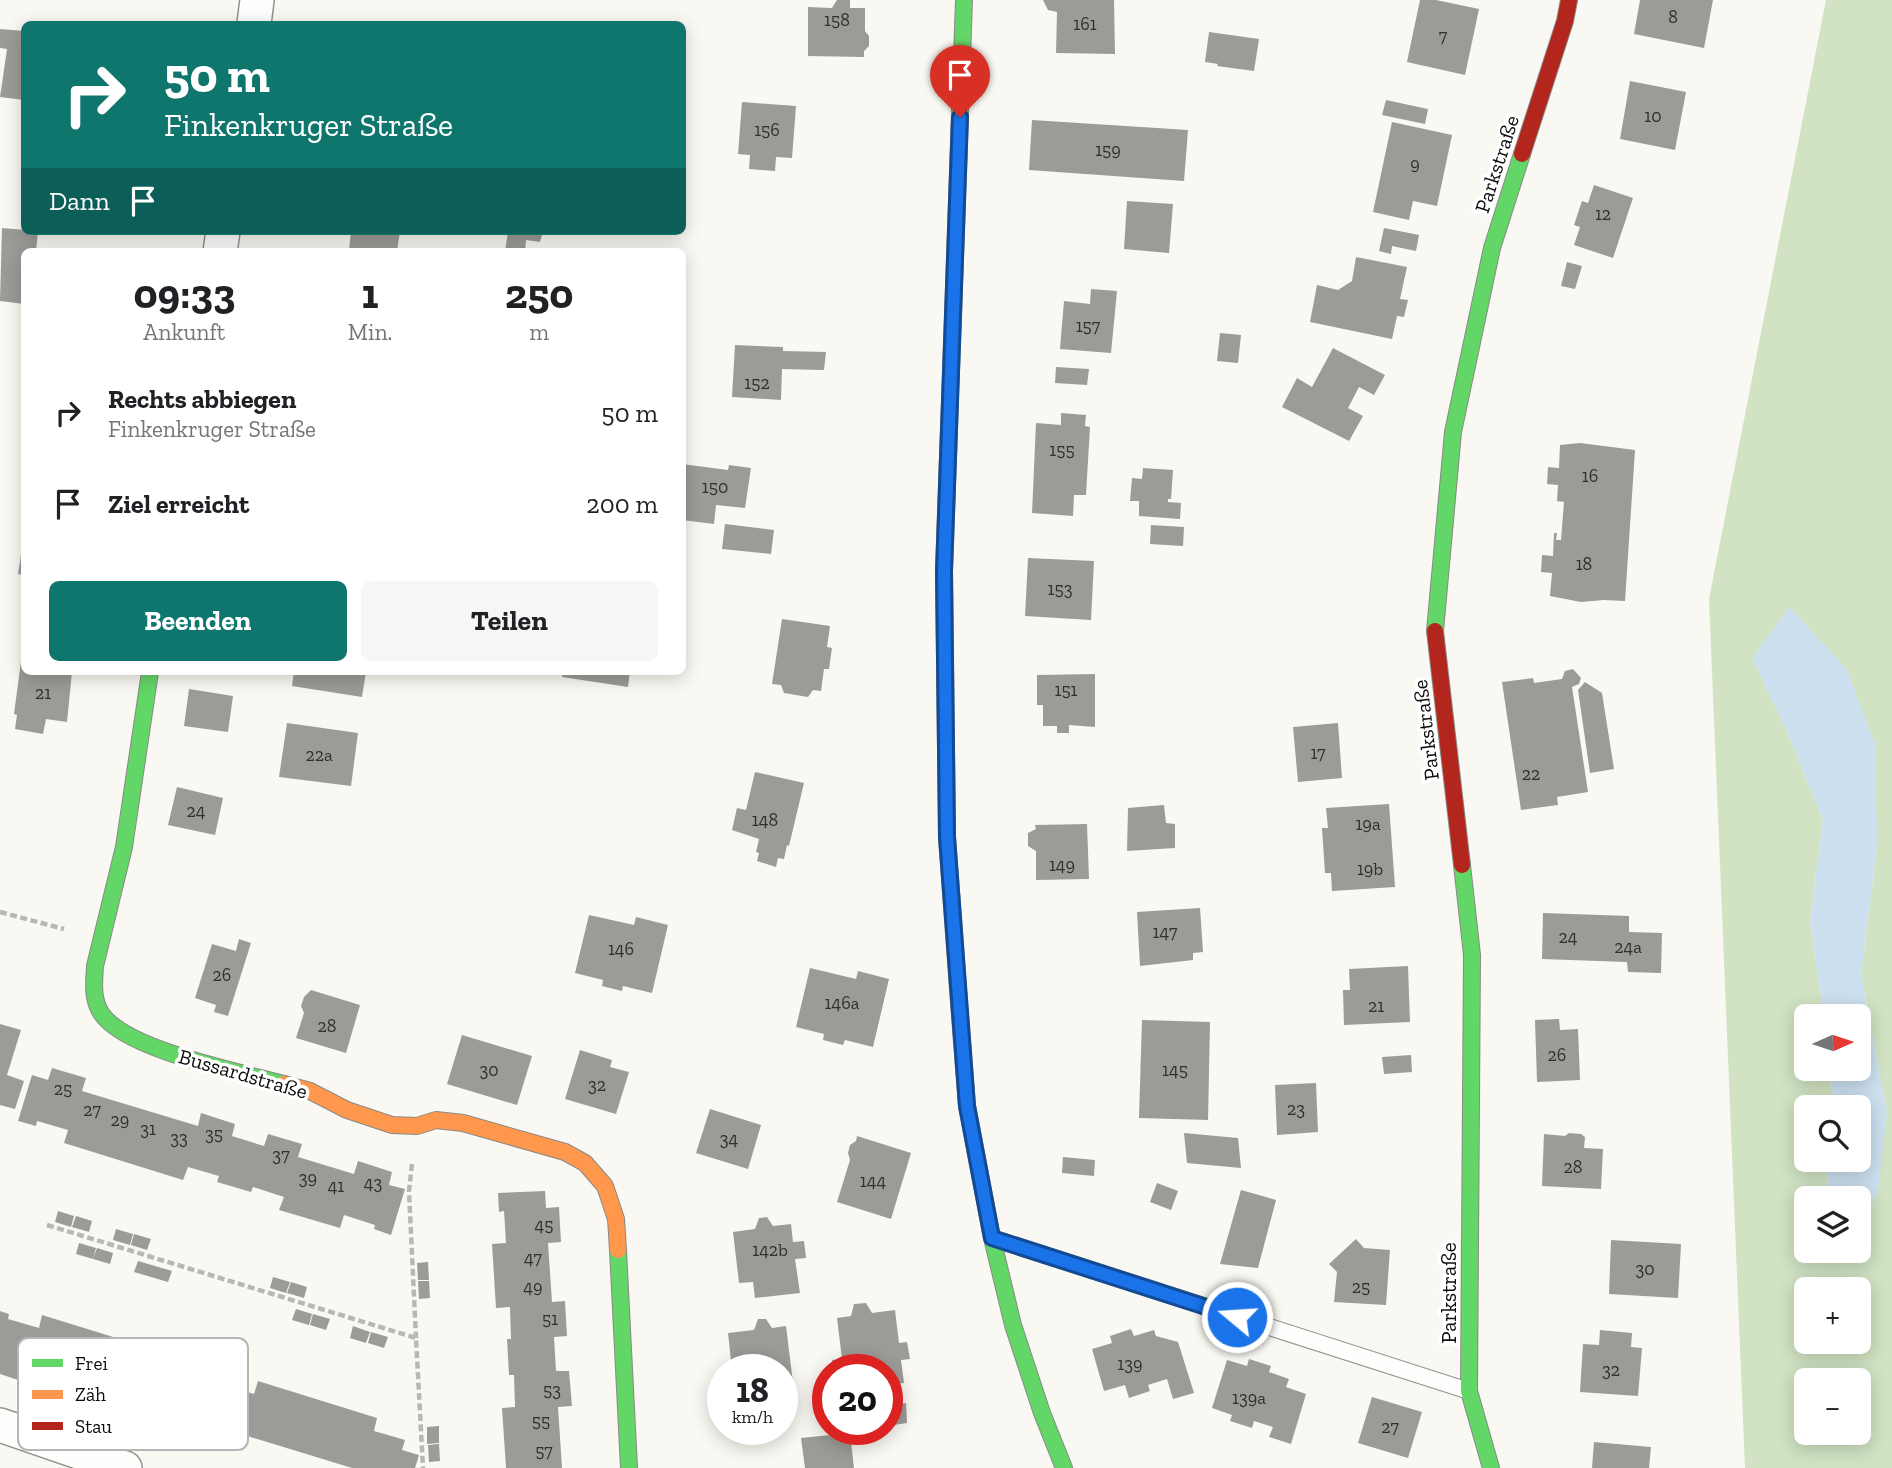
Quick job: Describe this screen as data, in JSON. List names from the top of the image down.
{
  "streets": {
    "street": ["Parkstraße", "Bussardstraße"]
  },
  "house_numbers": [
    "8",
    "158",
    "161",
    "7",
    "10",
    "156",
    "159",
    "9",
    "12",
    "157",
    "152",
    "155",
    "16",
    "150",
    "18",
    "153",
    "151",
    "21",
    "17",
    "22a",
    "22",
    "24",
    "148",
    "19a",
    "149",
    "19b",
    "147",
    "24",
    "24a",
    "146",
    "26",
    "146a",
    "21",
    "28",
    "26",
    "30",
    "145",
    "32",
    "25",
    "23",
    "27",
    "29",
    "31",
    "35",
    "33",
    "34",
    "37",
    "28",
    "39",
    "144",
    "43",
    "41",
    "45",
    "142b",
    "47",
    "30",
    "49",
    "25",
    "51",
    "139",
    "32",
    "53",
    "139a",
    "55",
    "27",
    "57"
  ],
  "legend": ["Frei", "Zäh", "Stau"],
  "north": "right",
  "page": {
    "turn": ["50 m", "Finkenkruger Straße"],
    "then": "Dann",
    "eta": [
      "09:33",
      "Ankunft",
      "1",
      "Min.",
      "250",
      "m"
    ],
    "list": [
      {
        "name": "Rechts abbiegen",
        "note": "Finkenkruger Straße",
        "value": "50 m"
      },
      {
        "name": "Ziel erreicht",
        "value": "200 m"
      }
    ],
    "buttons": ["Beenden", "Teilen"],
    "map_buttons": ["+", "−"],
    "speed": "18 km/h",
    "limit": "20"
  }
}
